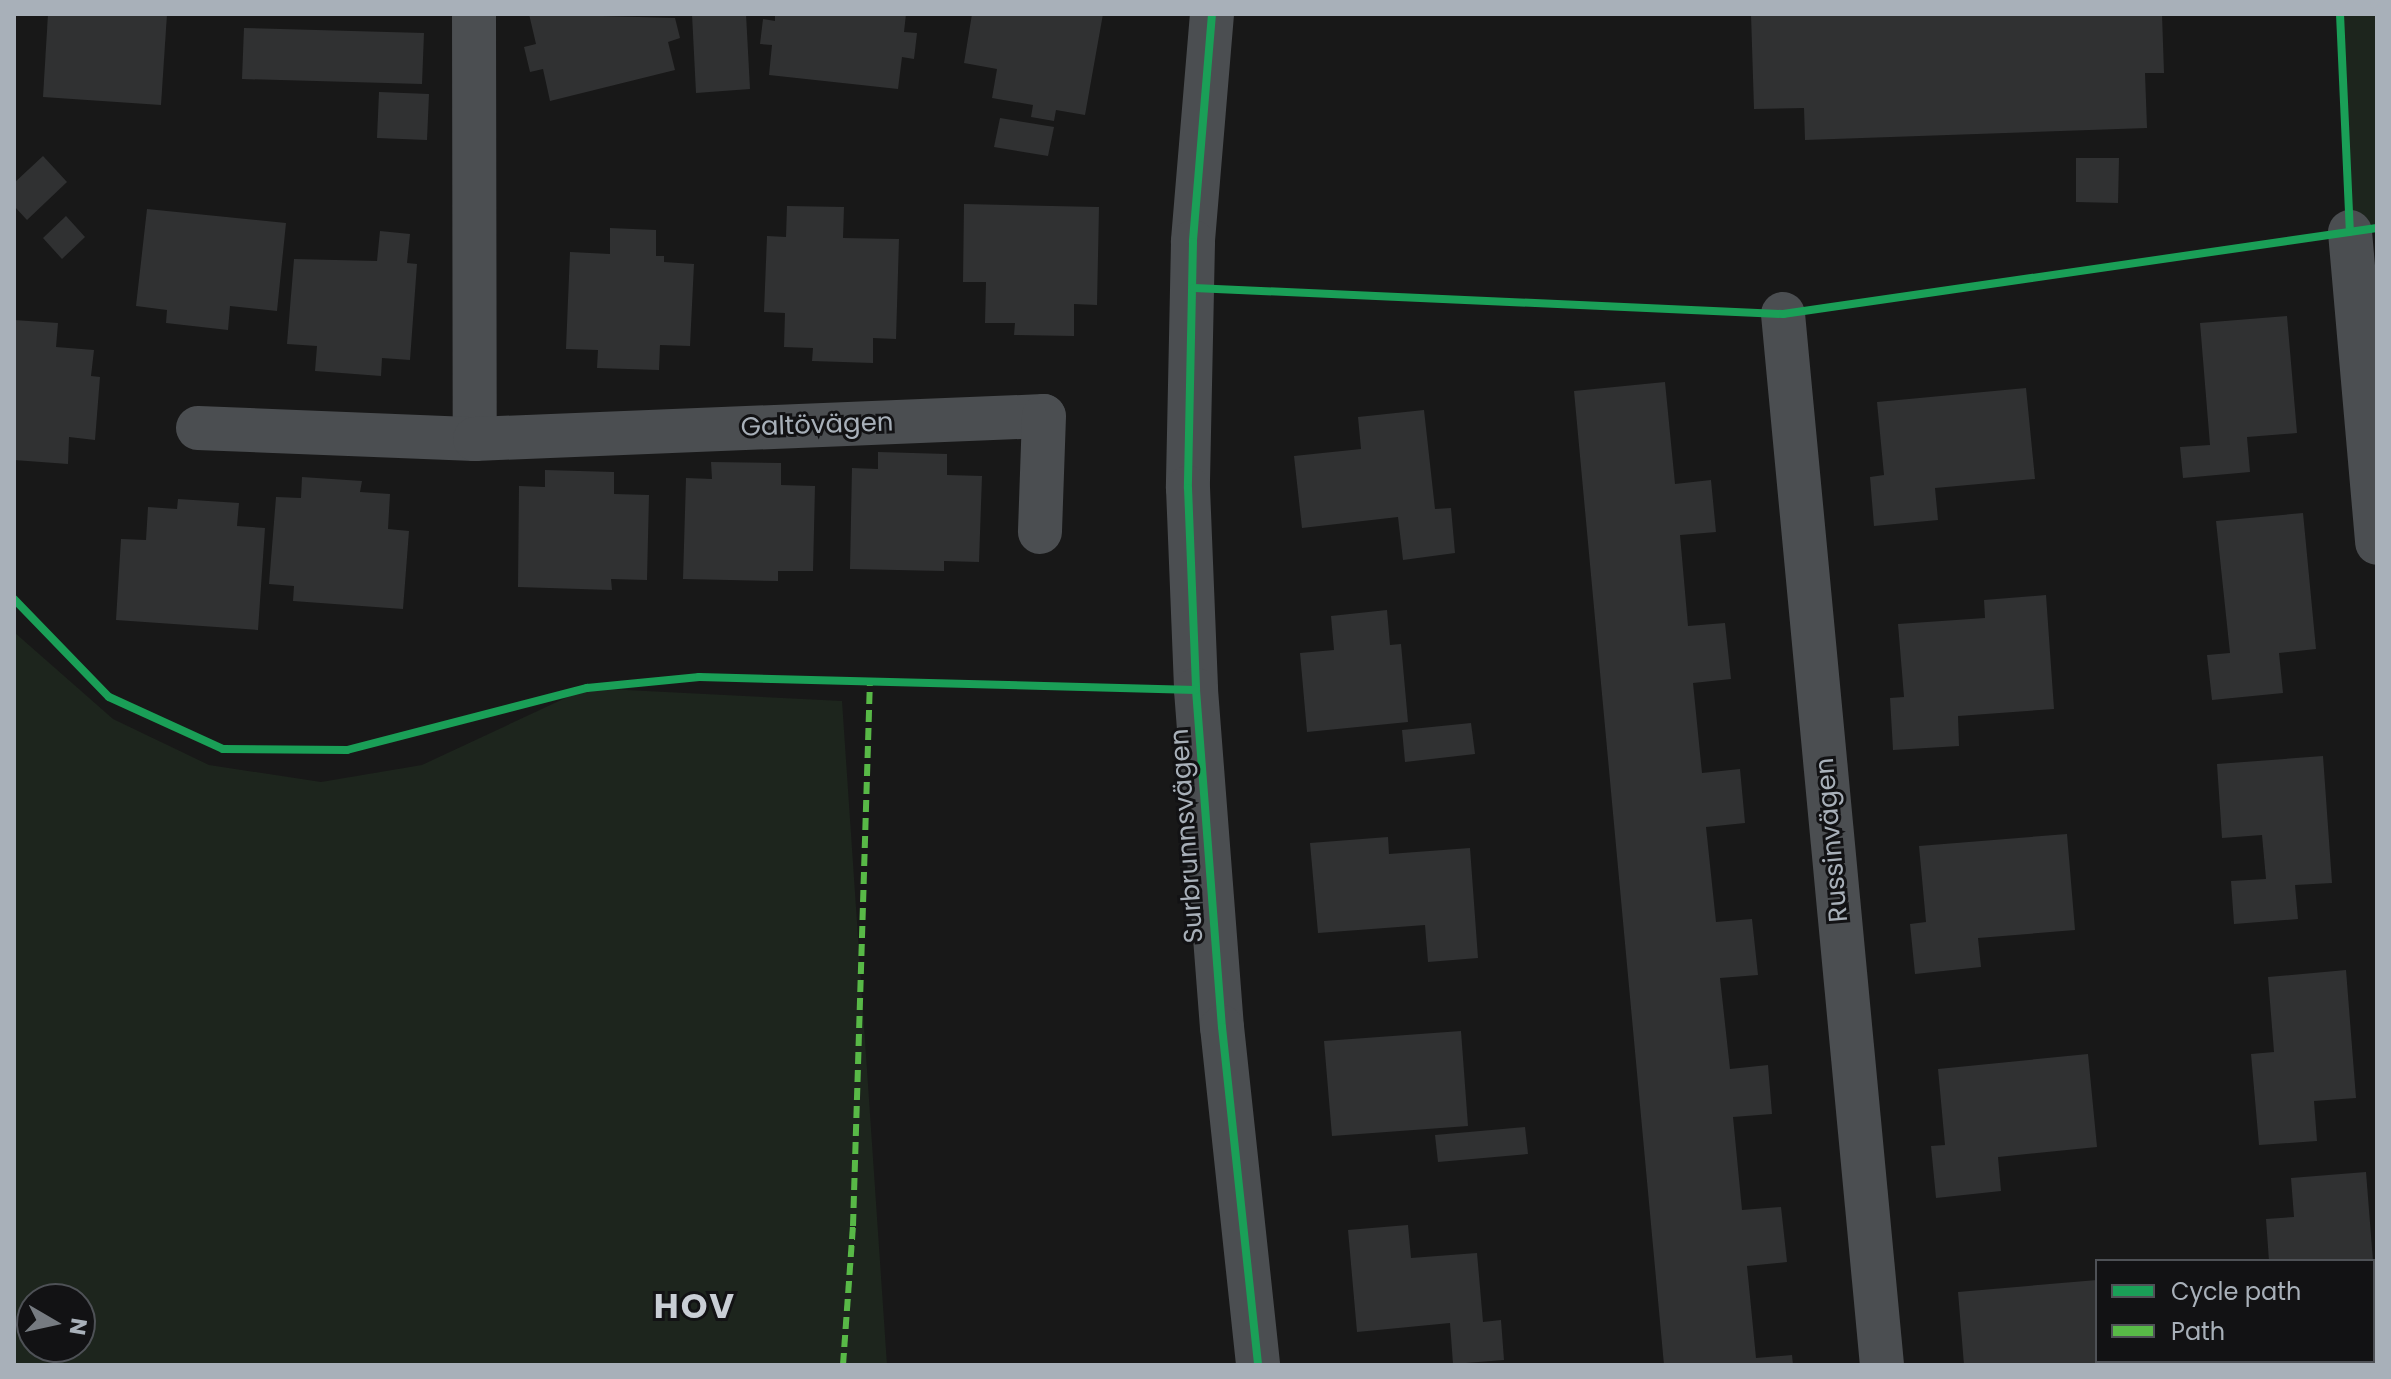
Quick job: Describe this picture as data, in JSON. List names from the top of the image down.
{
  "streets": {
    "street": ["Galtövägen", "Surbrunnsvägen", "Russinvägen"]
  },
  "districts": ["HOV"],
  "legend": ["Cycle path", "Path"],
  "north": "right"
}
